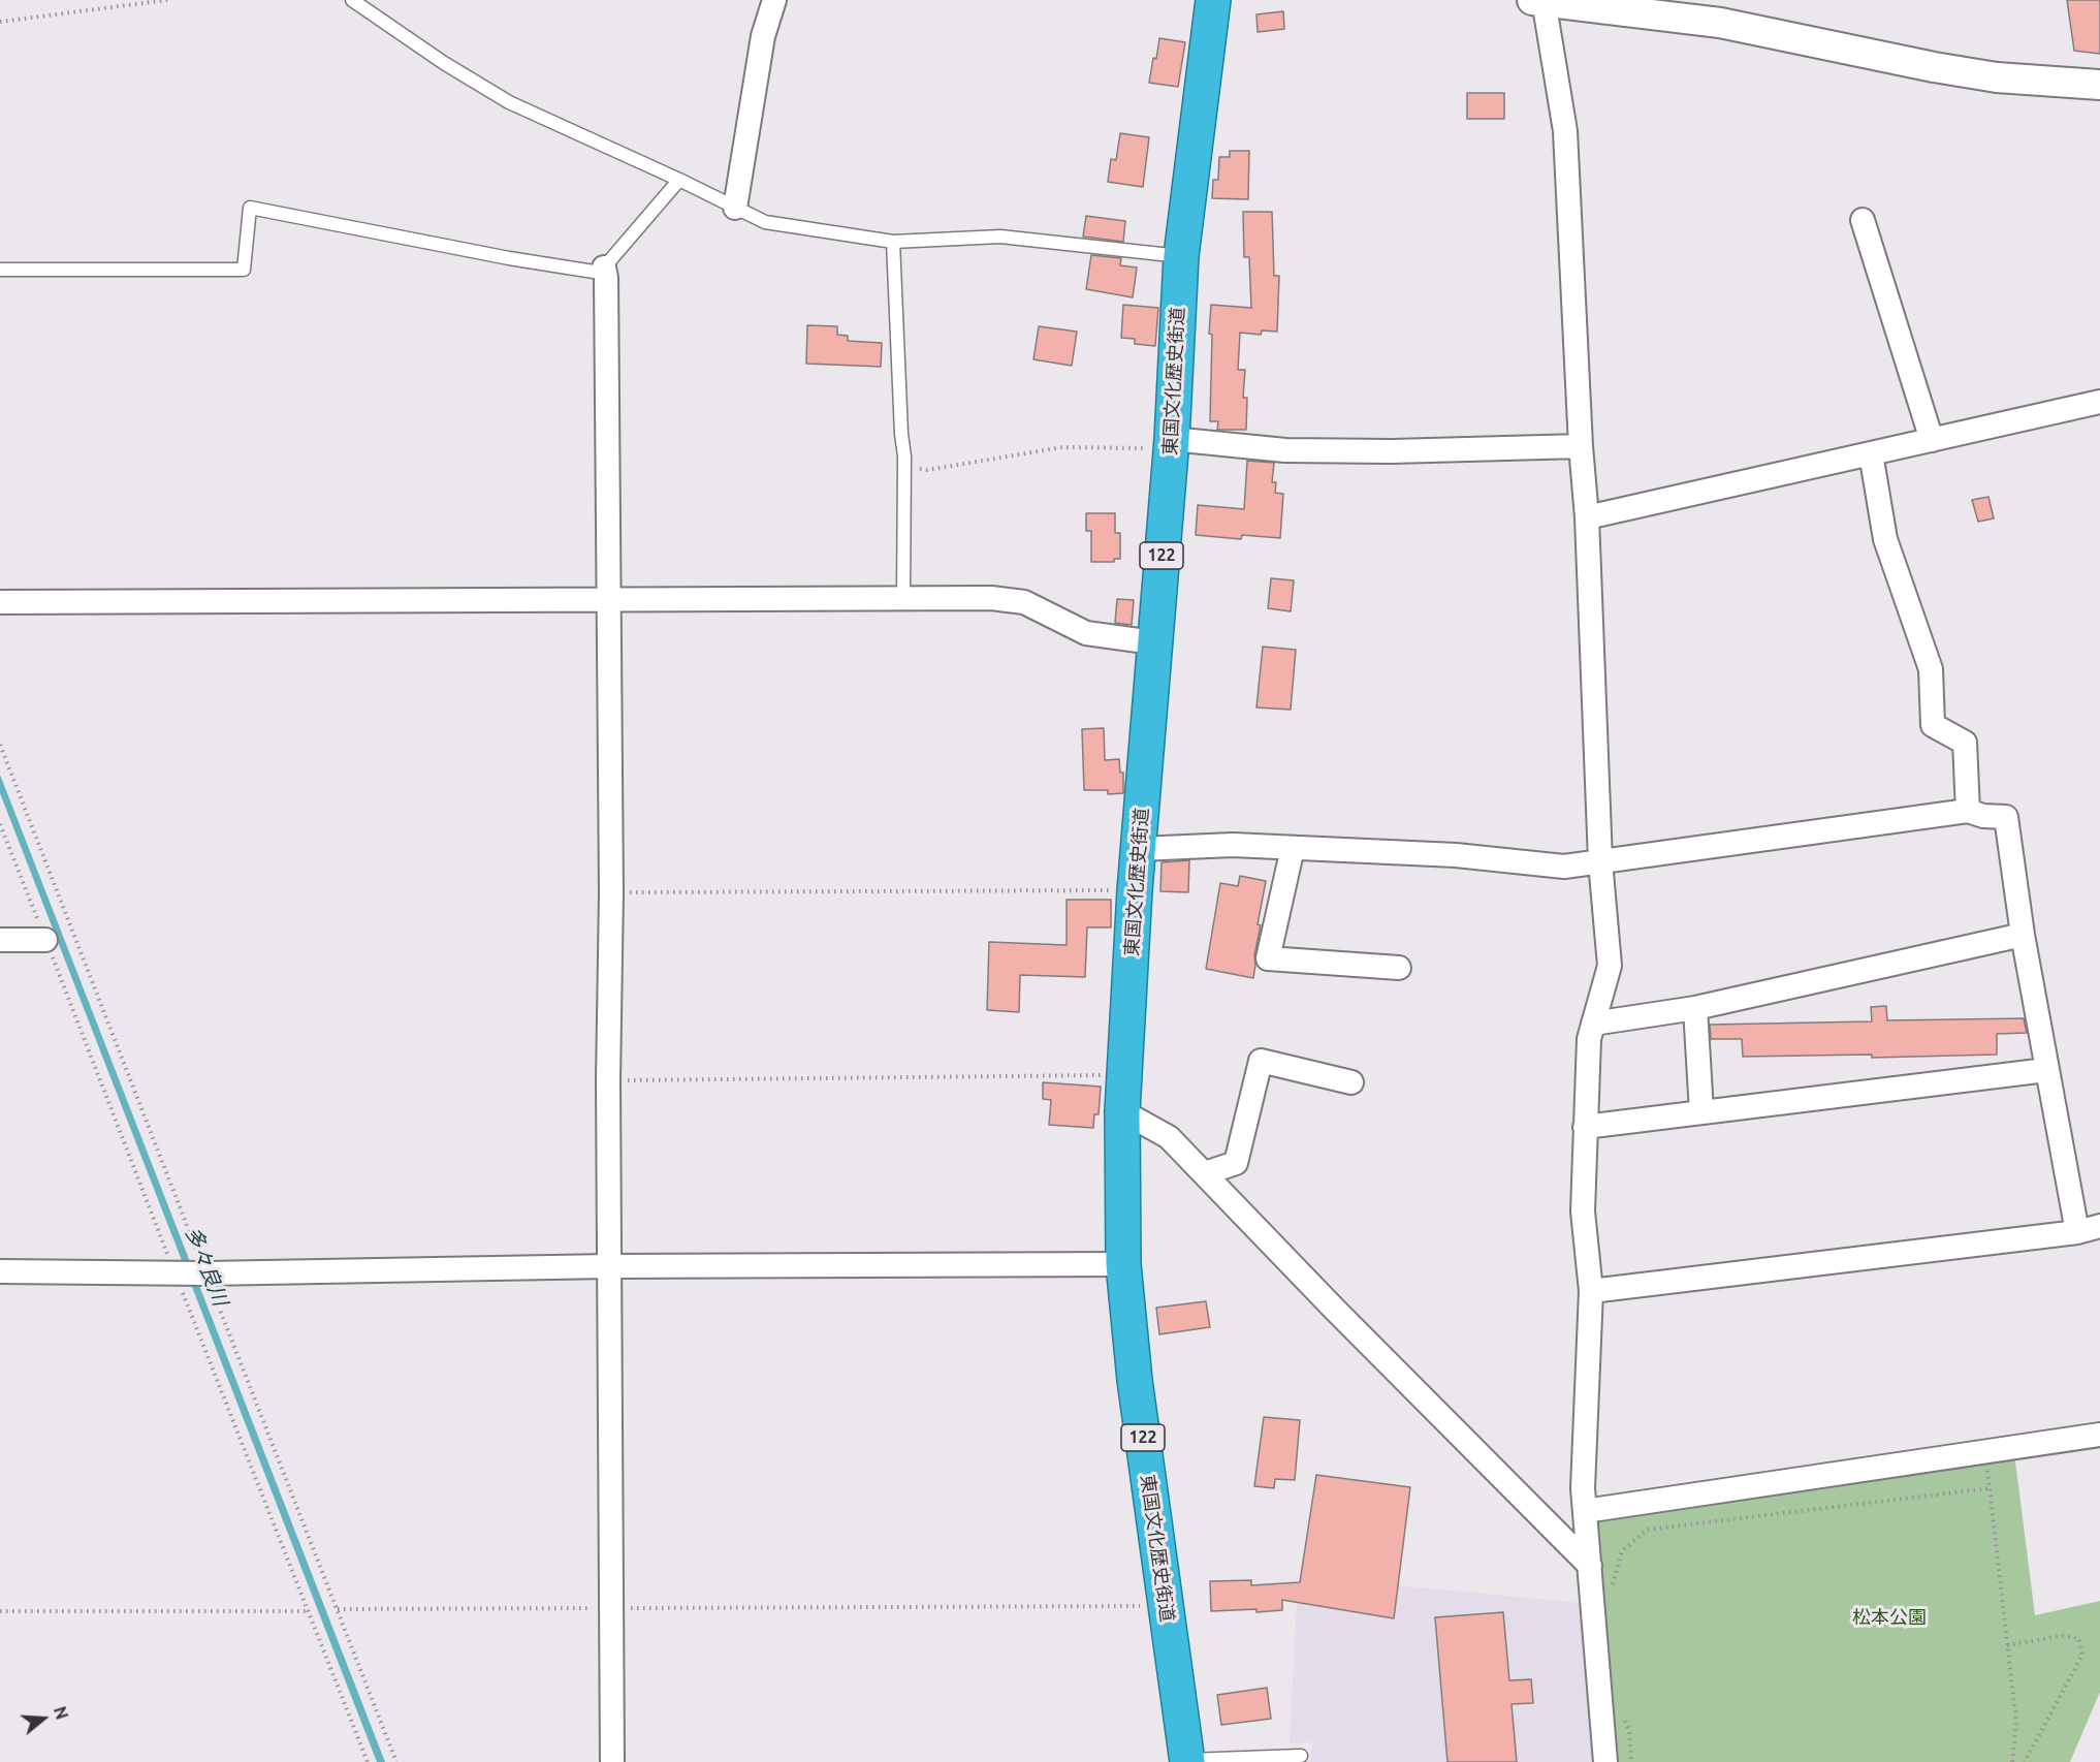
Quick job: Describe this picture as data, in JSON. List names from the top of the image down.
{
  "streets": {
    "highway": ["東国文化歴史街道", "122"]
  },
  "water": ["多々良川"],
  "parks": ["松本公園"],
  "north": "right"
}
